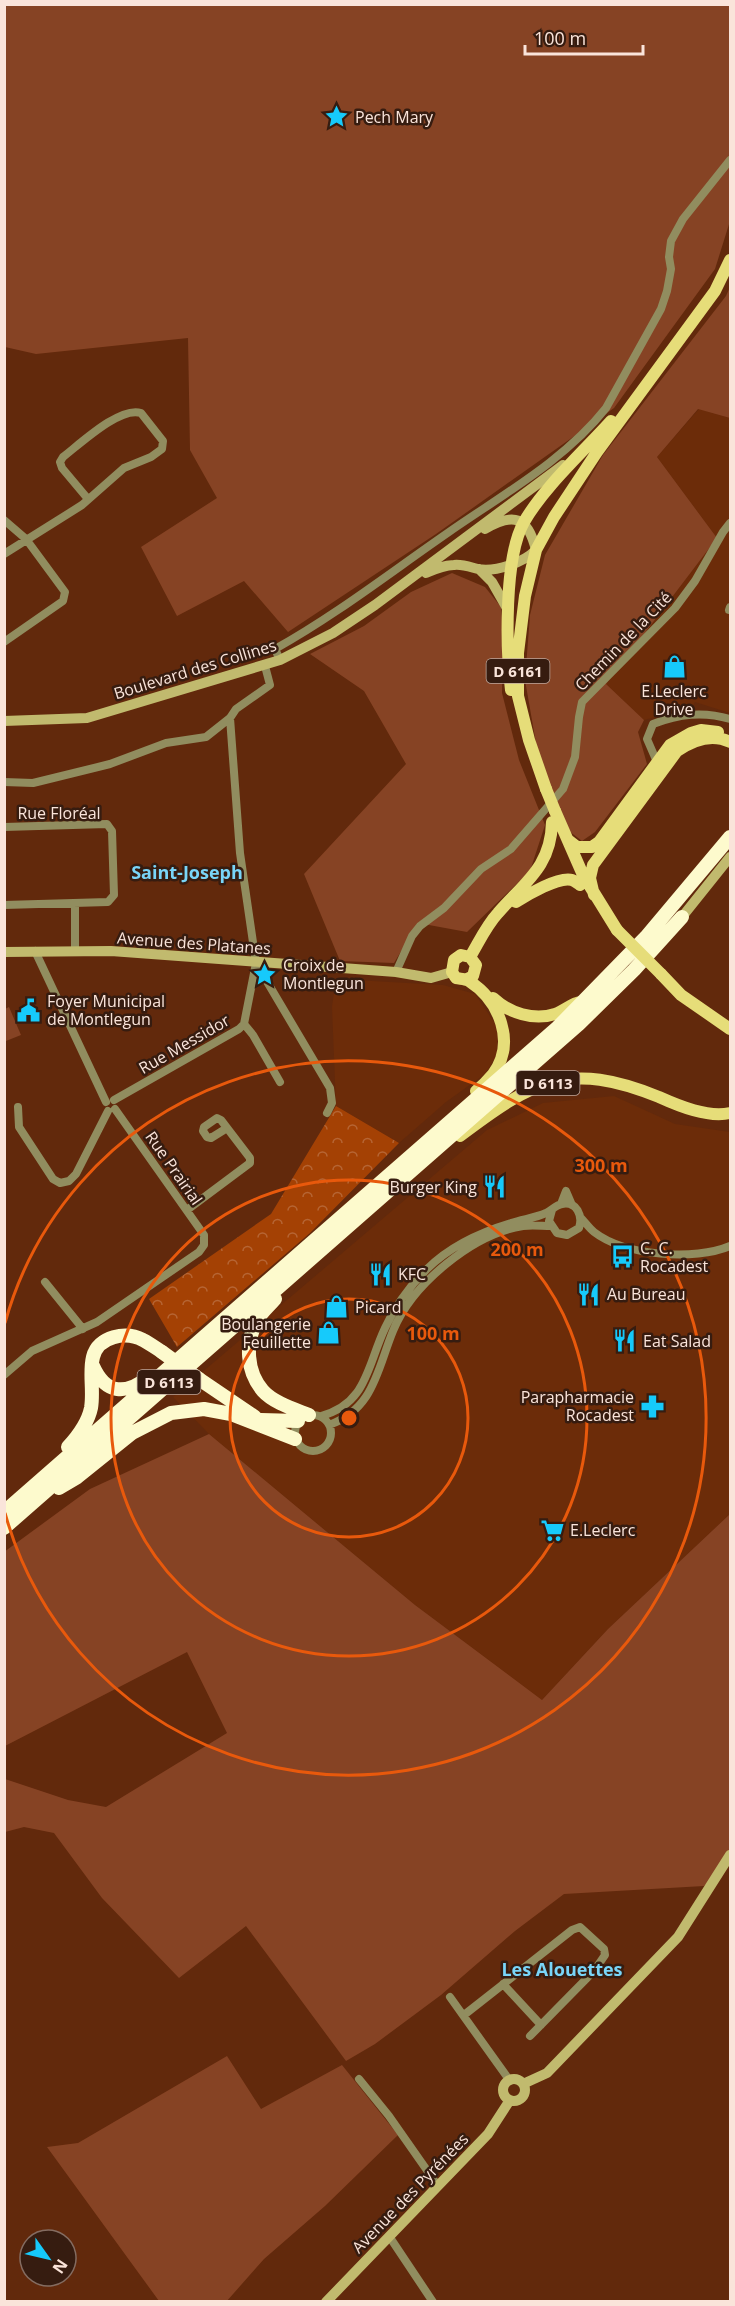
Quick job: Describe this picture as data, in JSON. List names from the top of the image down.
{
  "streets": {
    "highway": ["D 6113"],
    "main road": ["D 6161"],
    "street": [
      "Chemin de la Cité",
      "Boulevard des Collines",
      "Rue Floréal",
      "Avenue des Platanes",
      "Rue Messidor",
      "Rue Prairial",
      "Avenue des Pyrénées"
    ]
  },
  "crossings": [
    ["Chemin de la Cité", "Avenue des Platanes"],
    ["Avenue des Platanes", "Rue Messidor"],
    ["Avenue des Platanes", "D 6113"],
    ["Avenue des Platanes", "Rue Prairial"],
    ["Rue Messidor", "Rue Prairial"]
  ],
  "districts": ["Saint-Joseph", "Les Alouettes"],
  "places": {
    "place": ["Pech Mary", "Croix de Montlegun"],
    "shop": ["E.Leclerc Drive", "Picard", "Boulangerie Feuillette"],
    "public building": ["Foyer Municipal de Montlegun"],
    "restaurant": [
      "Burger King",
      "KFC",
      "Au Bureau",
      "Eat Salad"
    ],
    "bus stop": ["C. C. Rocadest"],
    "pharmacy": ["Parapharmacie Rocadest"],
    "supermarket": ["E.Leclerc"]
  },
  "scale_bar": "100 m",
  "north": "bottom right",
  "rings": ["300 m", "200 m", "100 m"]
}
